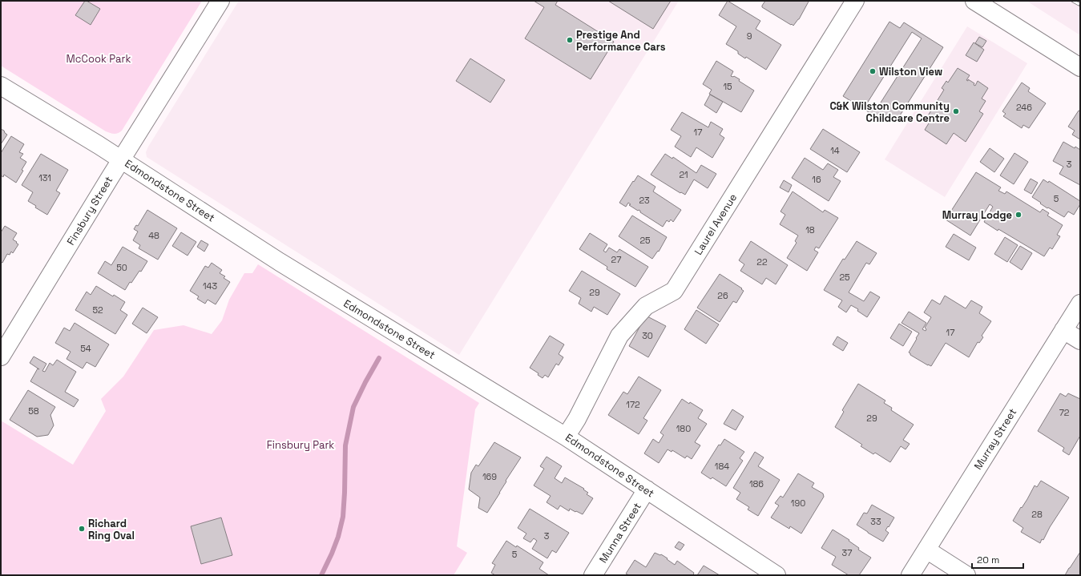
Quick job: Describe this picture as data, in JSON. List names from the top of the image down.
{
  "streets": {
    "street": [
      "Edmondstone Street",
      "Finsbury Street",
      "Laurel Avenue",
      "Murray Street",
      "Munna Street"
    ]
  },
  "crossings": [
    ["Edmondstone Street", "Finsbury Street"],
    ["Edmondstone Street", "Laurel Avenue"],
    ["Edmondstone Street", "Munna Street"]
  ],
  "parks": ["McCook Park", "Finsbury Park"],
  "places": [
    "Prestige And Performance Cars",
    "Wilston View",
    "C&K Wilston Community Childcare Centre",
    "Murray Lodge",
    "Richard Ring Oval"
  ],
  "house_numbers": [
    "9",
    "15",
    "246",
    "17",
    "14",
    "3",
    "21",
    "131",
    "16",
    "5",
    "23",
    "18",
    "48",
    "25",
    "27",
    "22",
    "50",
    "25",
    "143",
    "29",
    "26",
    "52",
    "17",
    "30",
    "54",
    "172",
    "58",
    "72",
    "29",
    "180",
    "184",
    "169",
    "186",
    "190",
    "28",
    "33",
    "3",
    "37",
    "5"
  ],
  "scale_bar": "20 m"
}
